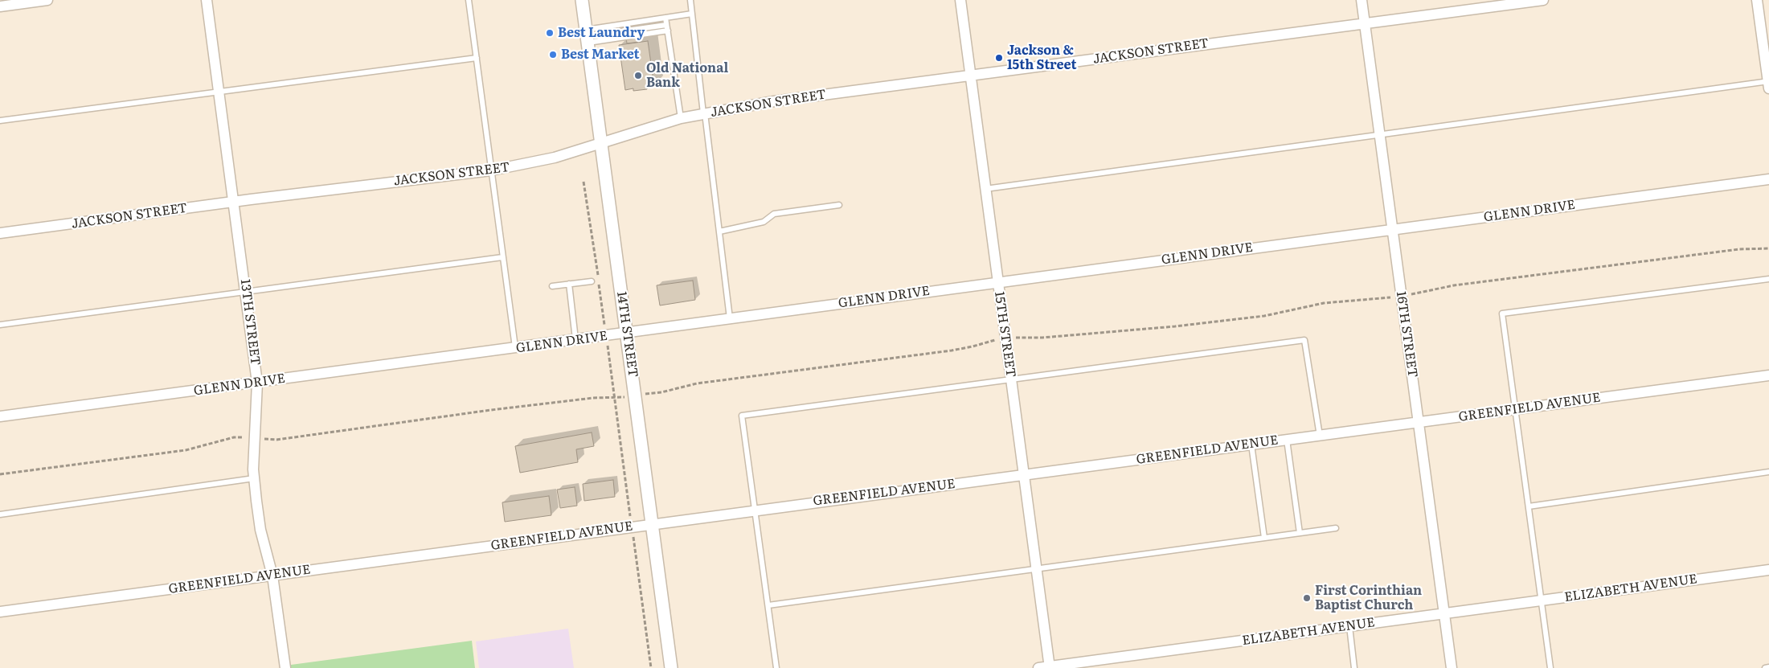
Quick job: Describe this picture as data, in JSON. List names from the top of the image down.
{
  "streets": {
    "street": [
      "JACKSON STREET",
      "GLENN DRIVE",
      "13TH STREET",
      "14TH STREET",
      "15TH STREET",
      "16TH STREET",
      "GREENFIELD AVENUE",
      "ELIZABETH AVENUE"
    ]
  },
  "crossings": [
    ["JACKSON STREET", "13TH STREET"],
    ["JACKSON STREET", "14TH STREET"],
    ["JACKSON STREET", "15TH STREET"],
    ["JACKSON STREET", "16TH STREET"],
    ["GLENN DRIVE", "13TH STREET"],
    ["GLENN DRIVE", "14TH STREET"],
    ["GLENN DRIVE", "15TH STREET"],
    ["GLENN DRIVE", "16TH STREET"],
    ["13TH STREET", "GREENFIELD AVENUE"],
    ["14TH STREET", "GREENFIELD AVENUE"],
    ["15TH STREET", "GREENFIELD AVENUE"],
    ["15TH STREET", "ELIZABETH AVENUE"],
    ["16TH STREET", "GREENFIELD AVENUE"],
    ["16TH STREET", "ELIZABETH AVENUE"]
  ],
  "places": [
    "Best Laundry",
    "Best Market",
    "Jackson & 15th Street",
    "Old National Bank",
    "First Corinthian Baptist Church"
  ]
}
